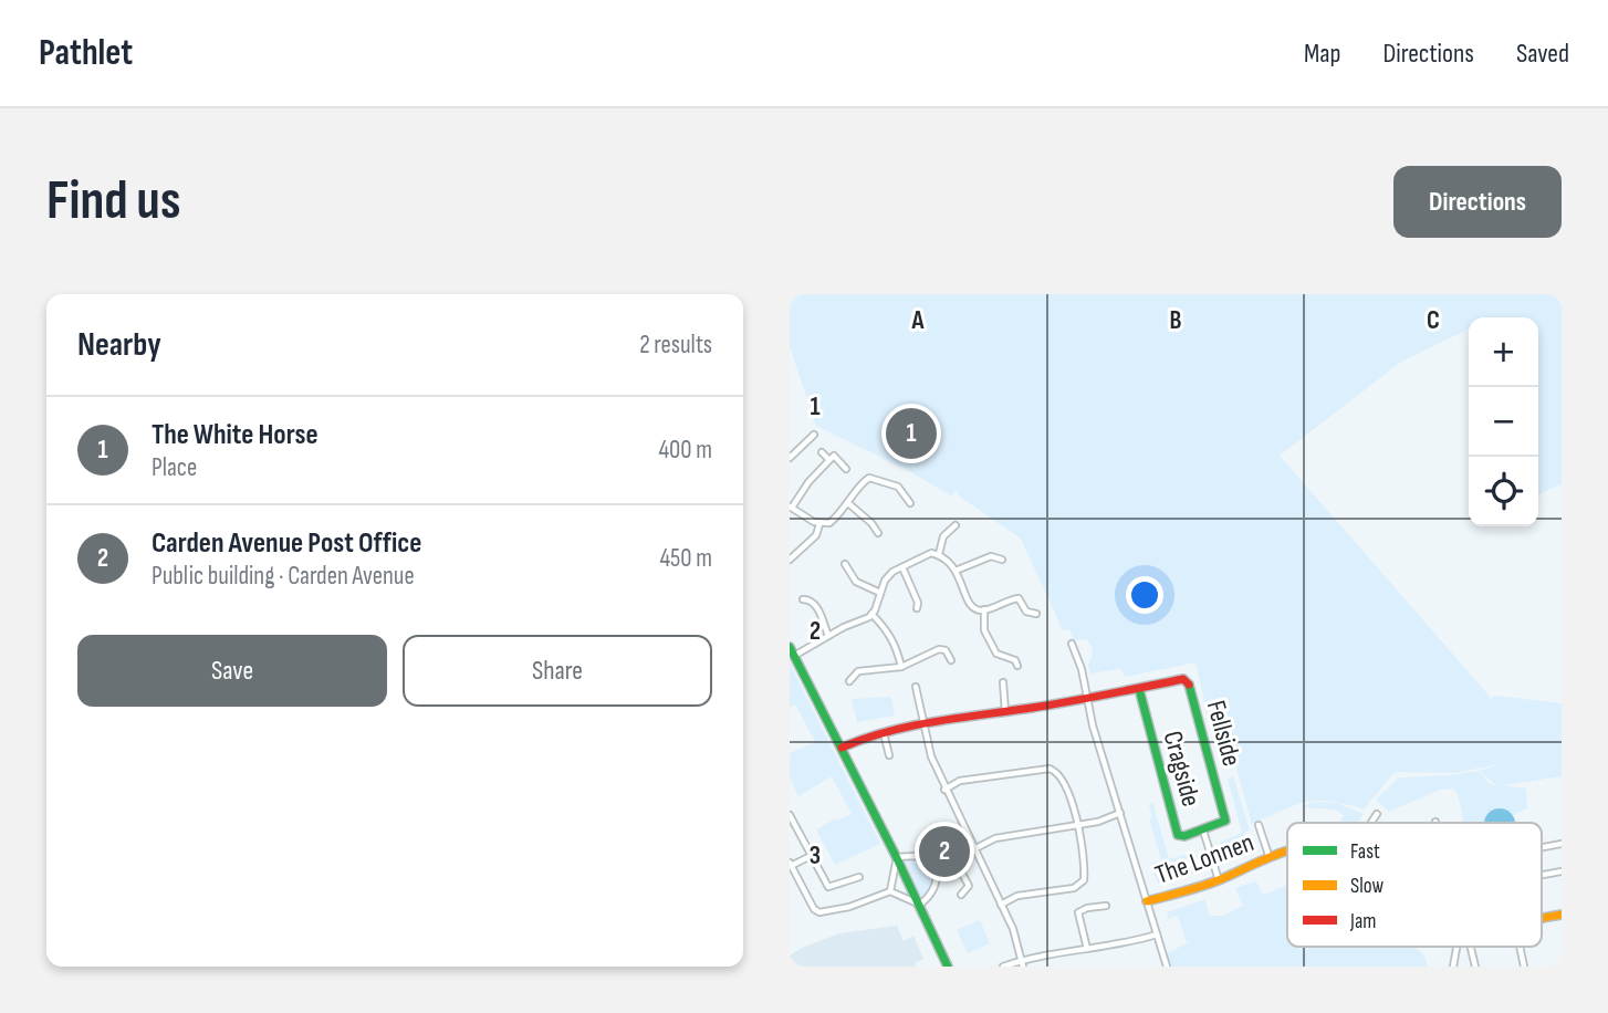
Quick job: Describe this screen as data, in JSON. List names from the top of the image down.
{
  "streets": {
    "street": ["Fellside", "Cragside", "The Lonnen"]
  },
  "crossings": [
    ["Fellside", "Cragside"]
  ],
  "legend": ["Fast", "Slow", "Jam"],
  "page": {
    "header": "Pathlet",
    "nav": ["Map", "Directions", "Saved"],
    "buttons": [
      "Directions",
      ["Save", "Share"]
    ],
    "title": "Find us",
    "heading": ["Nearby", "2 results"],
    "map_buttons": ["+", "−"],
    "list": [
      {
        "mark": "1",
        "name": "The White Horse",
        "note": "Place",
        "value": "400 m"
      },
      {
        "mark": "2",
        "name": "Carden Avenue Post Office",
        "note": "Public building · Carden Avenue",
        "value": "450 m"
      }
    ],
    "pins": ["1", "2"]
  },
  "grid": {
    "columns": ["A", "B", "C"],
    "rows": ["1", "2", "3"]
  }
}
